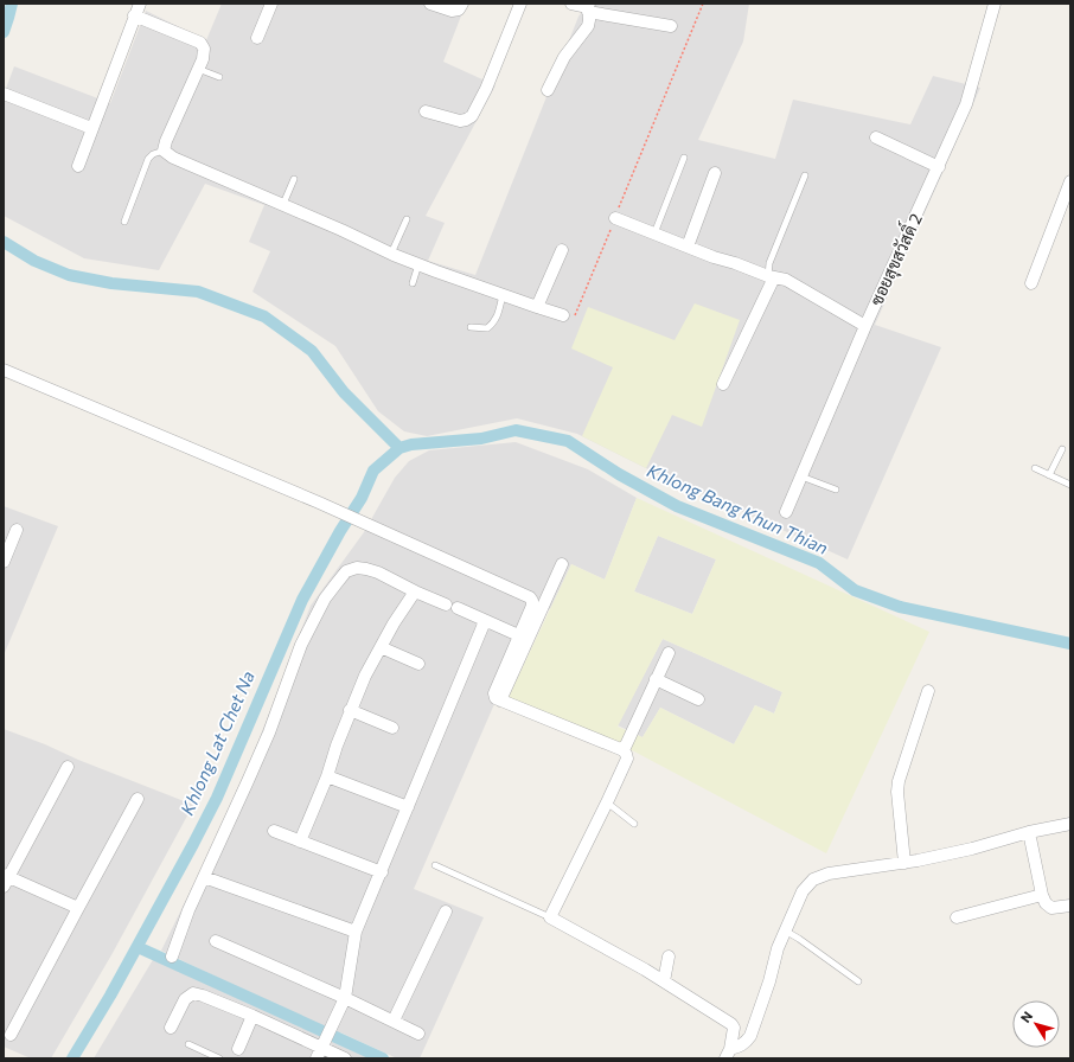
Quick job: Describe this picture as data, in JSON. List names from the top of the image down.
{
  "streets": {
    "street": ["ซอยสุขสวัสดิ์ 2"]
  },
  "water": ["Khlong Bang Khun Thian", "Khlong Lat Chet Na"],
  "north": "top left"
}
